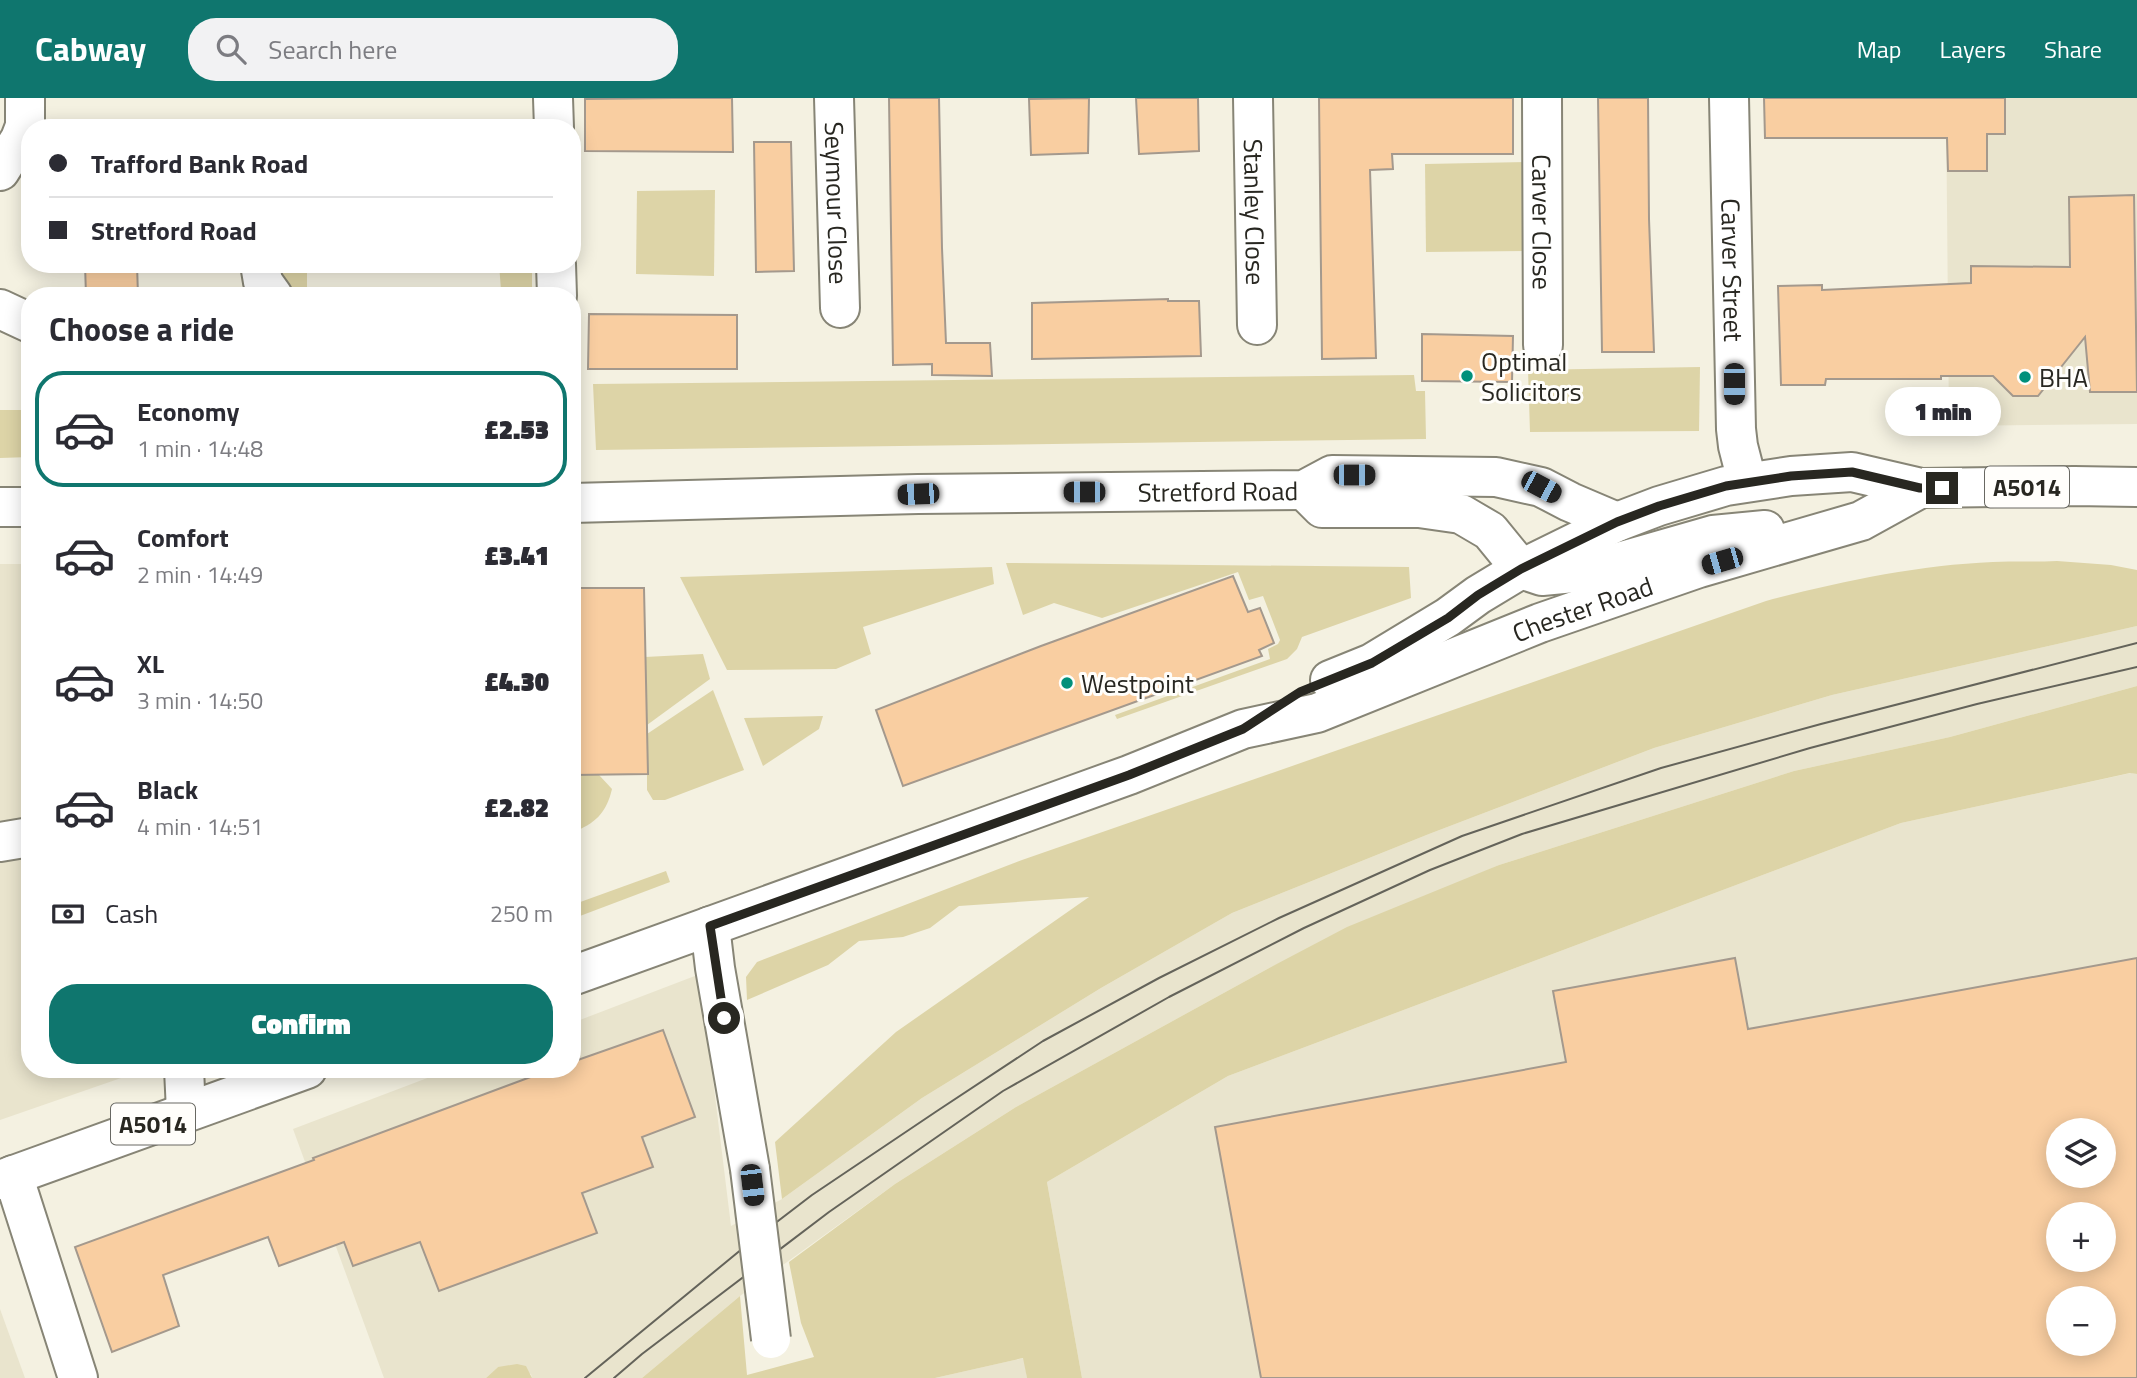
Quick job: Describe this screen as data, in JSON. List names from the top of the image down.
{
  "streets": {
    "main road": [
      "Seymour Close",
      "Stanley Close",
      "Carver Close",
      "Carver Street",
      "A5014",
      "Stretford Road",
      "Chester Road"
    ]
  },
  "crossings": [
    ["Carver Street", "A5014"],
    ["A5014", "Stretford Road"],
    ["A5014", "Chester Road"],
    ["Stretford Road", "Chester Road"]
  ],
  "places": ["Optimal Solicitors", "BHA", "Westpoint"],
  "page": {
    "header": "Cabway",
    "search": "Search here",
    "nav": ["Map", "Layers", "Share"],
    "banner": ["Trafford Bank Road", "Stretford Road"],
    "heading": "Choose a ride",
    "list": [
      {
        "name": "Economy",
        "note": "1 min · 14:48",
        "value": "£2.53"
      },
      {
        "name": "Comfort",
        "note": "2 min · 14:49",
        "value": "£3.41"
      },
      {
        "name": "XL",
        "note": "3 min · 14:50",
        "value": "£4.30"
      },
      {
        "name": "Black",
        "note": "4 min · 14:51",
        "value": "£2.82"
      }
    ],
    "bubble": "1 min",
    "pay": ["Cash", "250 m"],
    "buttons": "Confirm",
    "map_buttons": ["+", "−"]
  }
}
